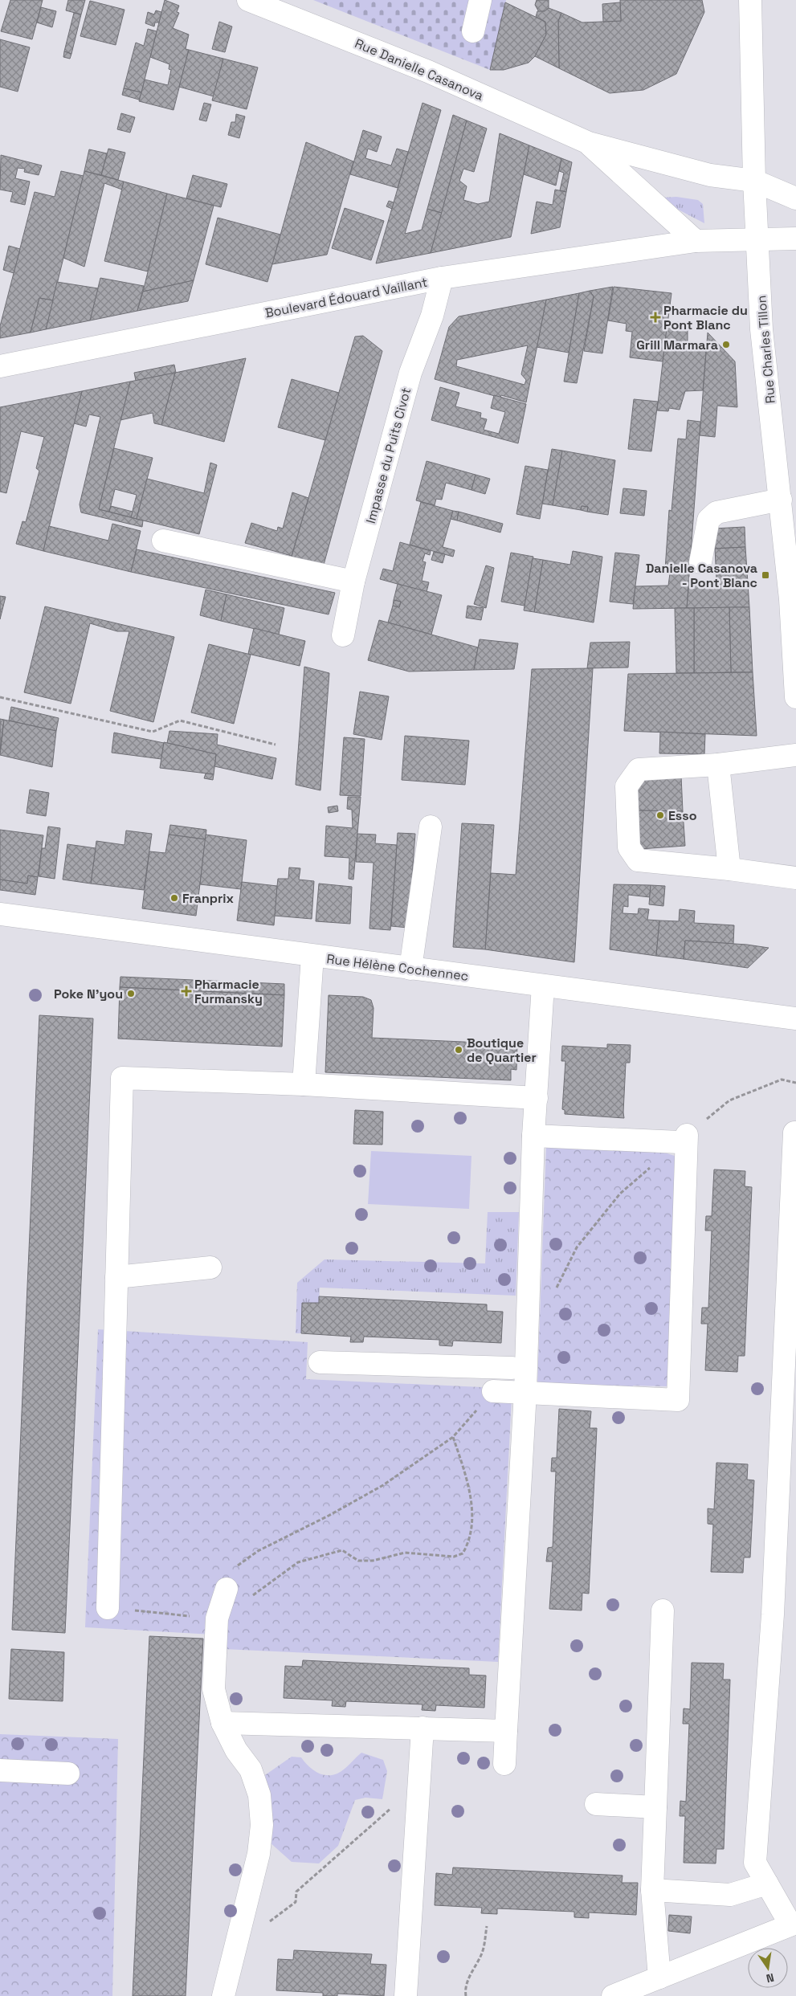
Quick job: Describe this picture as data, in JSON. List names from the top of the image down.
{
  "streets": {
    "street": [
      "Rue Danielle Casanova",
      "Boulevard Édouard Vaillant",
      "Rue Charles Tillon",
      "Impasse du Puits Civot",
      "Rue Hélène Cochennec"
    ]
  },
  "crossings": [
    ["Rue Danielle Casanova", "Boulevard Édouard Vaillant"],
    ["Rue Danielle Casanova", "Rue Charles Tillon"],
    ["Boulevard Édouard Vaillant", "Impasse du Puits Civot"]
  ],
  "places": {
    "health": ["Pharmacie du Pont Blanc", "Pharmacie Furmansky"],
    "other": [
      "Grill Marmara",
      "Esso",
      "Franprix",
      "Poke N'you",
      "Boutique de Quartier"
    ],
    "transit": ["Danielle Casanova - Pont Blanc"]
  },
  "north": "bottom"
}
